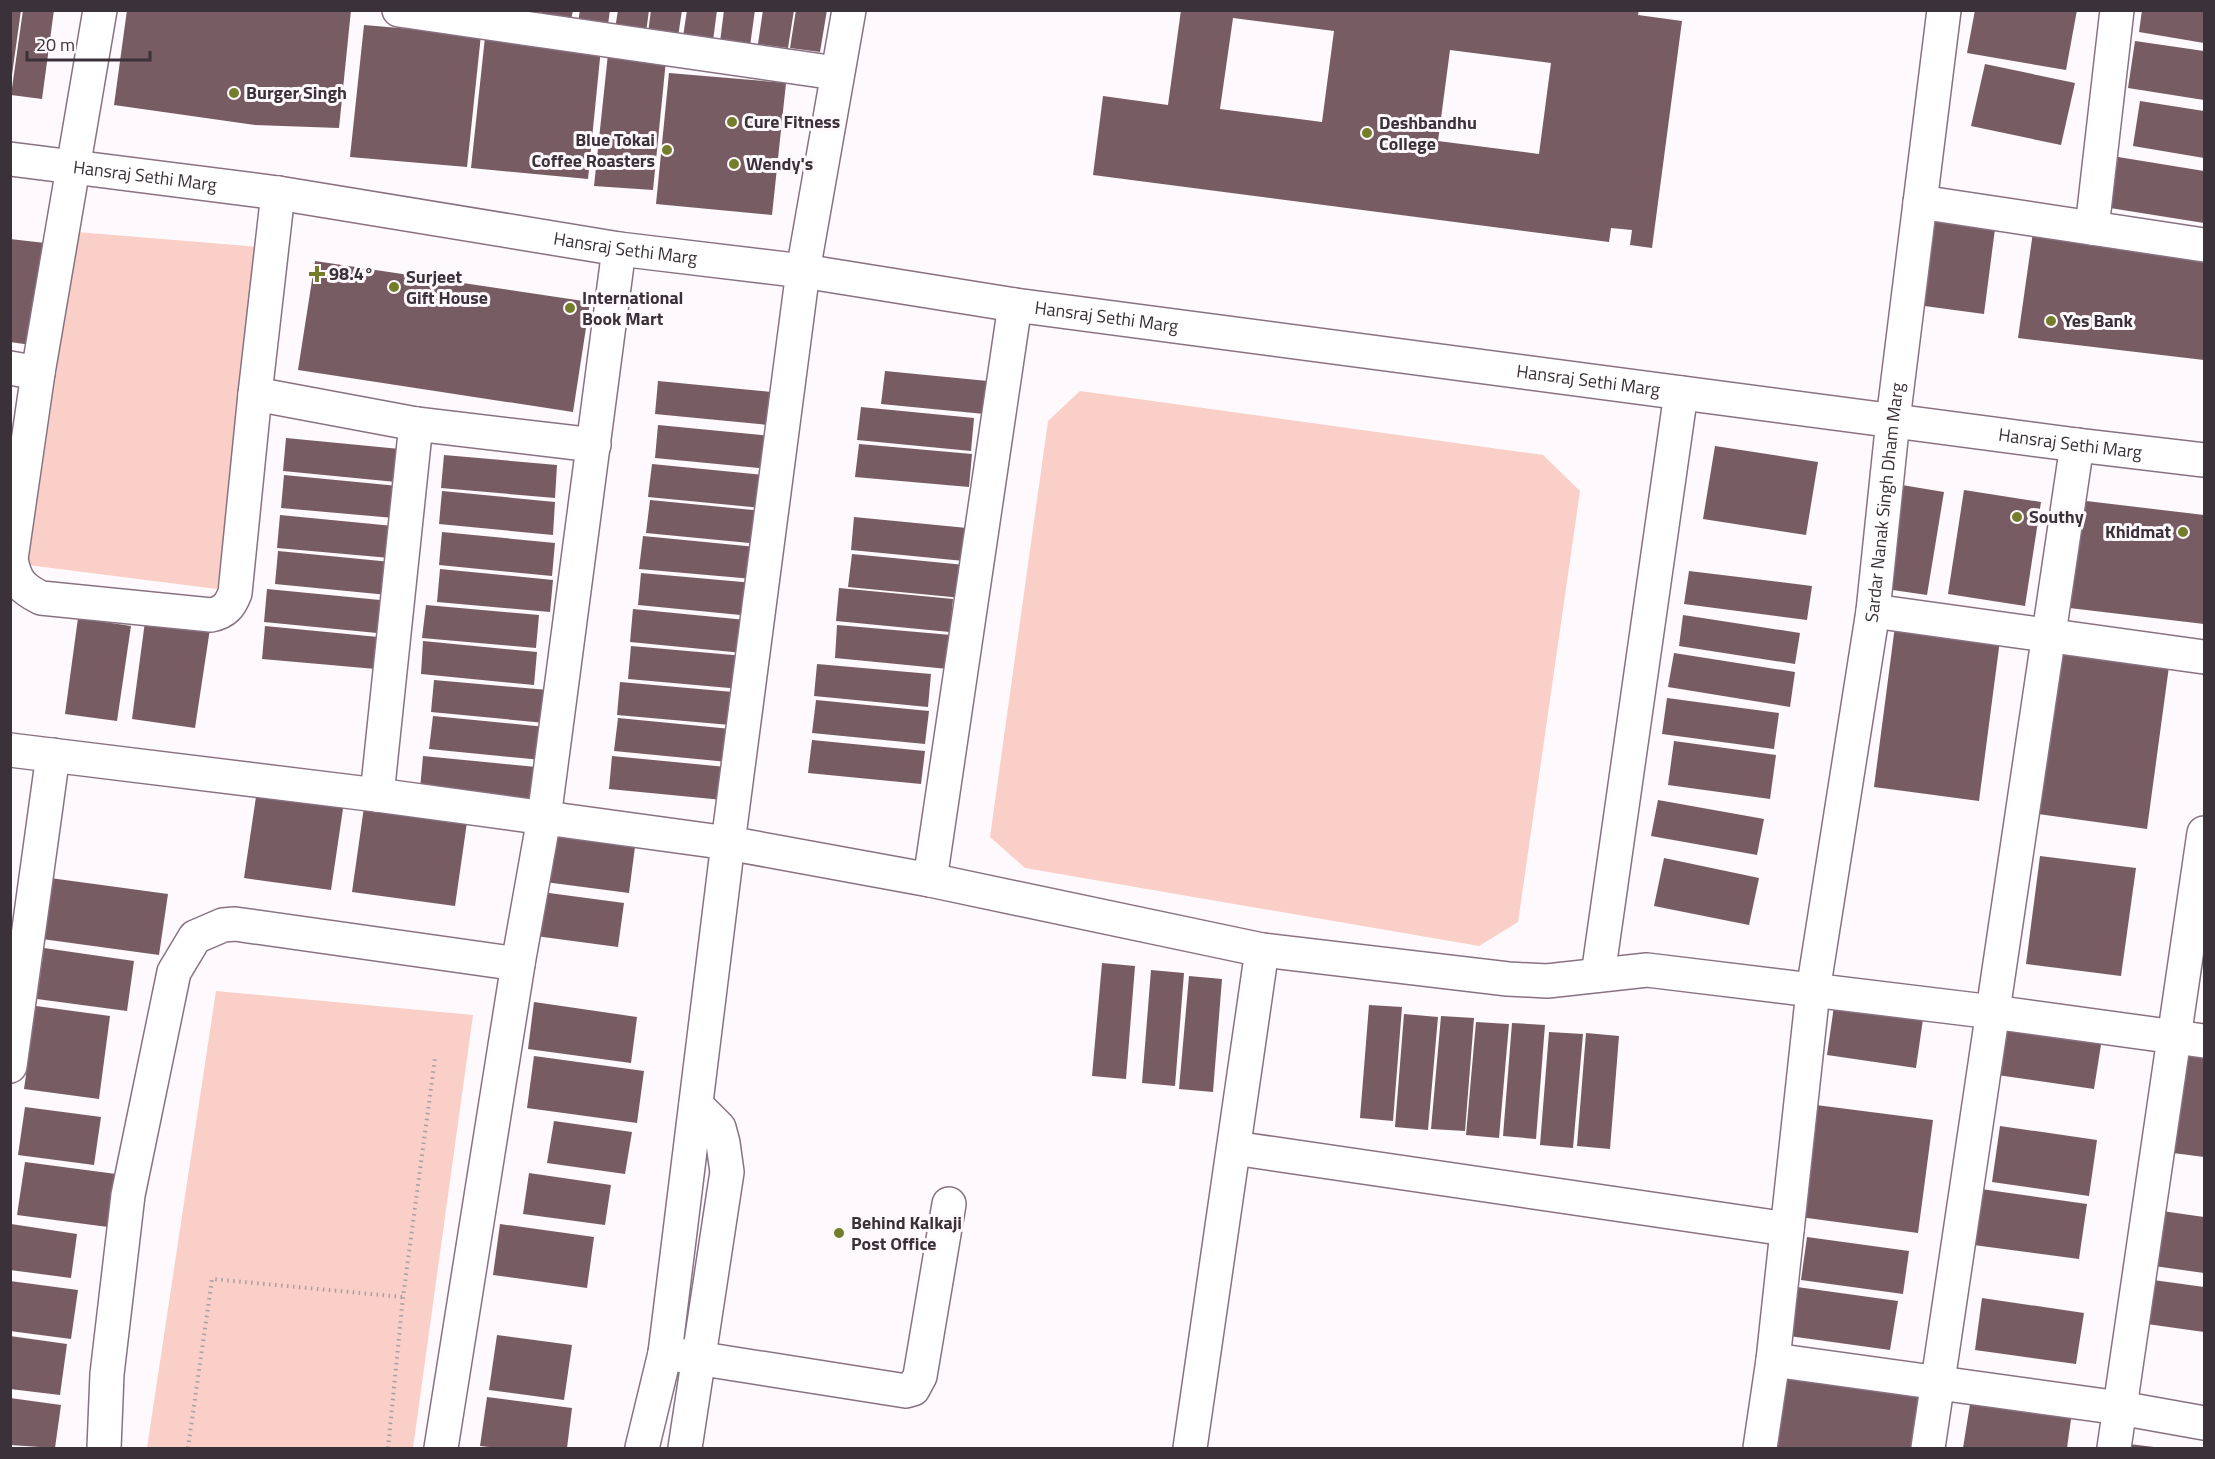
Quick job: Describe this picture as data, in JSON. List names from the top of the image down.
{
  "streets": {
    "street": ["Hansraj Sethi Marg", "Sardar Nanak Singh Dham Marg"]
  },
  "crossings": [
    ["Hansraj Sethi Marg", "Sardar Nanak Singh Dham Marg"]
  ],
  "places": {
    "other": [
      "Burger Singh",
      "Cure Fitness",
      "Deshbandhu College",
      "Blue Tokai Coffee Roasters",
      "Wendy's",
      "Surjeet Gift House",
      "International Book Mart",
      "Yes Bank",
      "Southy",
      "Khidmat",
      "Behind Kalkaji Post Office"
    ],
    "health": ["98.4°"]
  },
  "scale_bar": "20 m"
}
